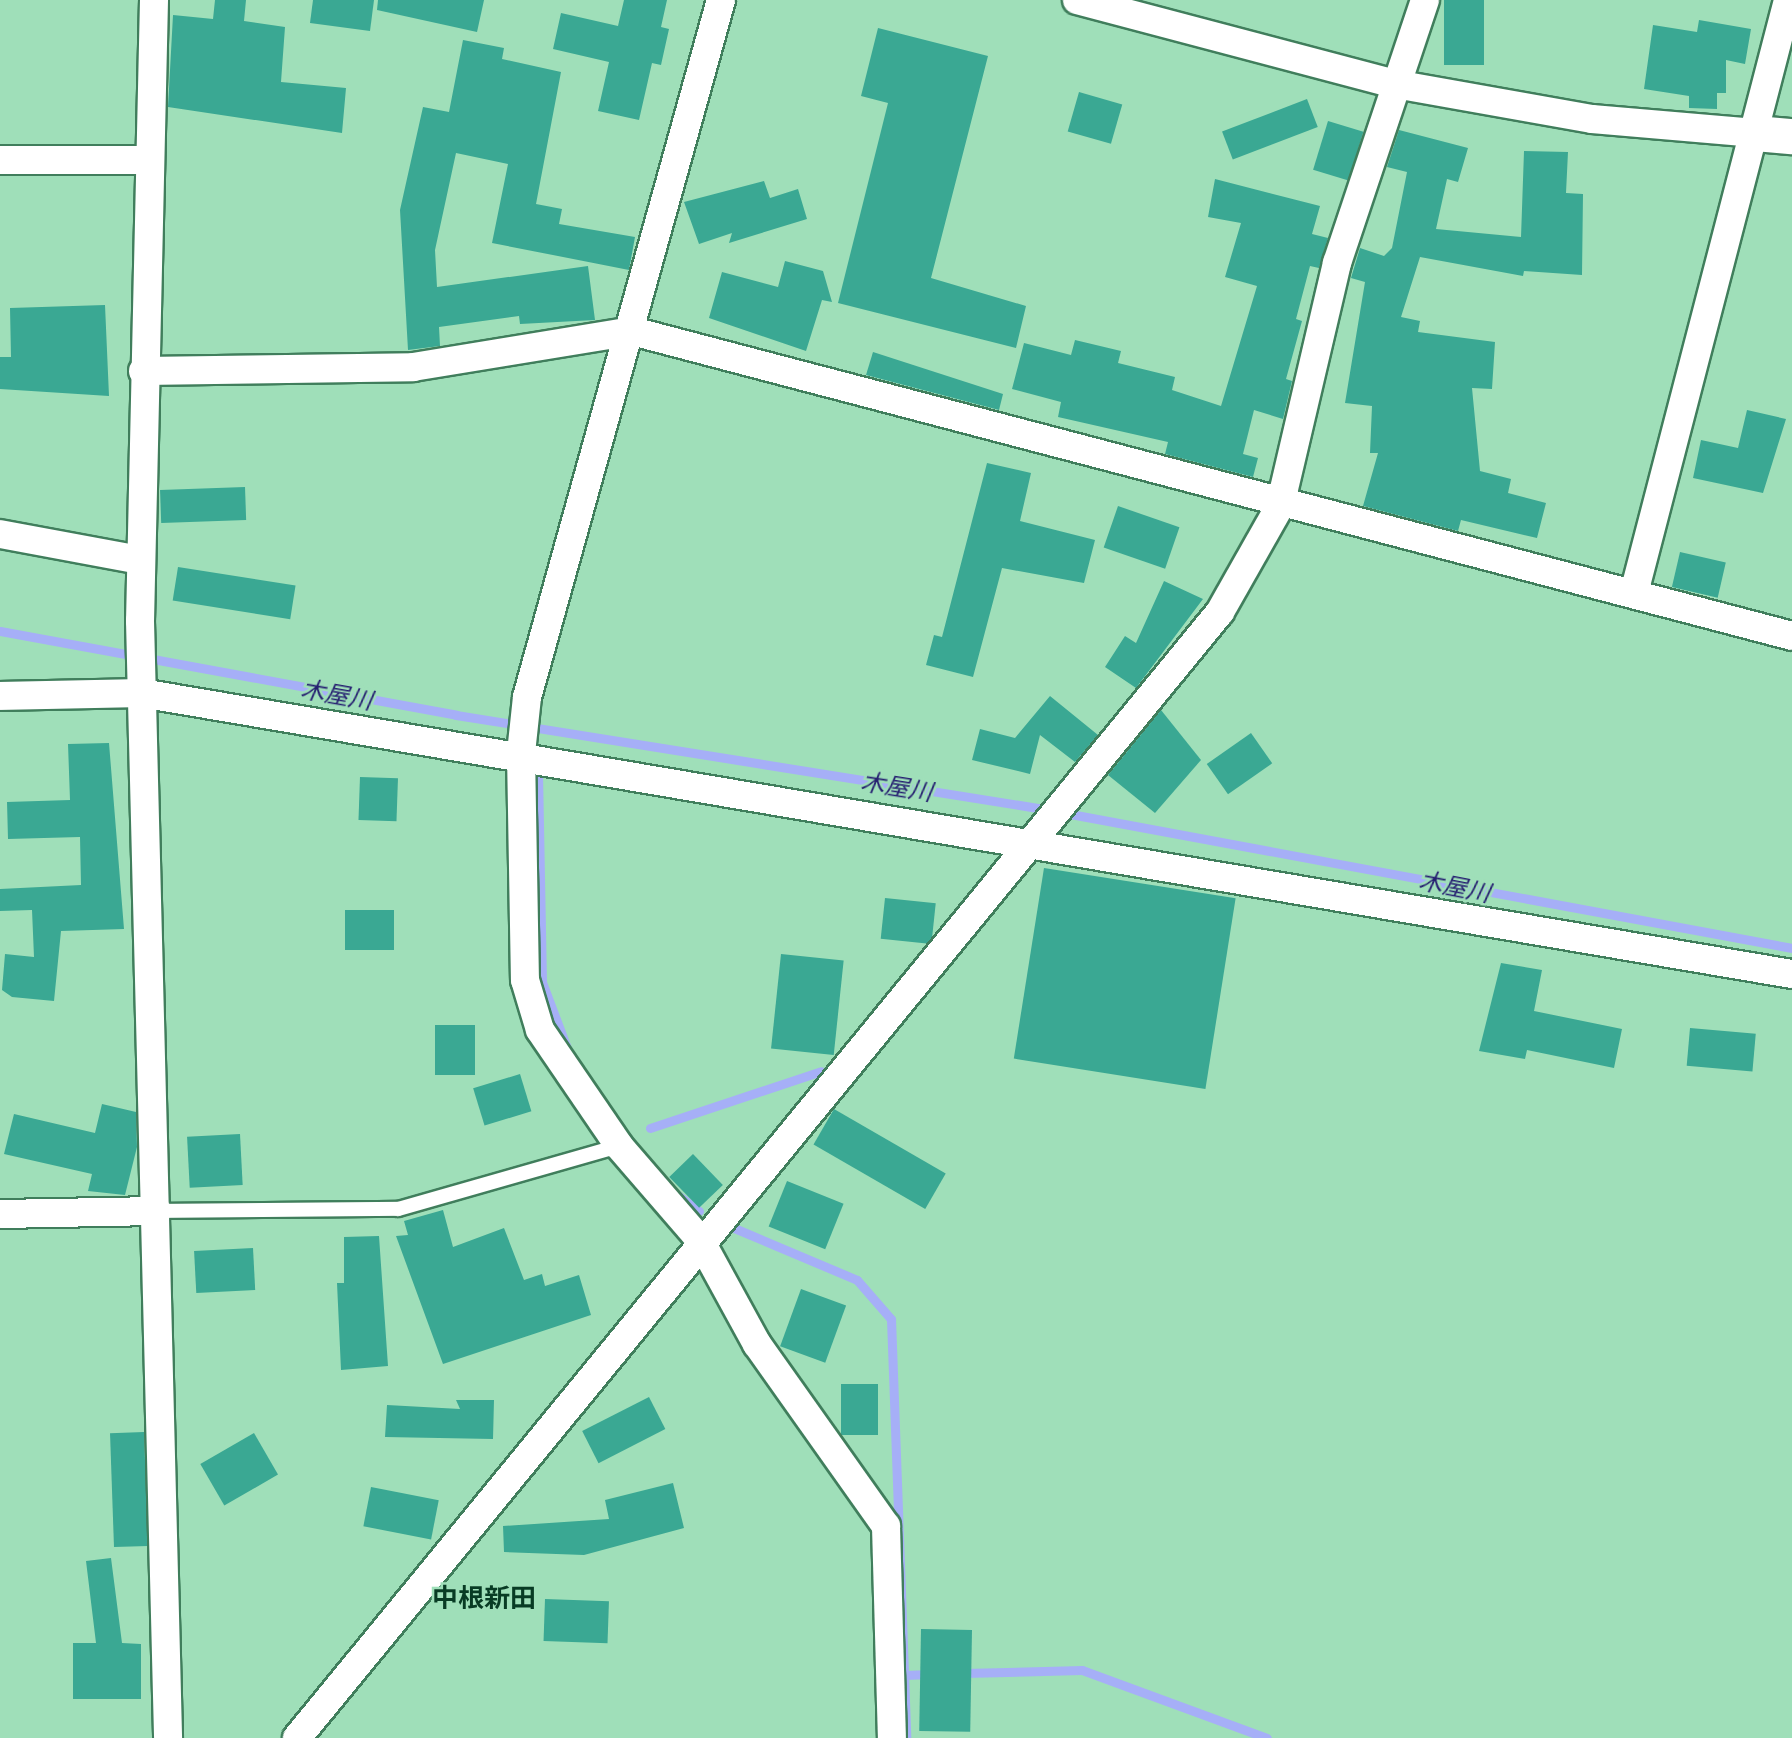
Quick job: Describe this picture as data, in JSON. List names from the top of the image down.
{
  "districts": ["中根新田"],
  "water": ["木屋川"]
}
